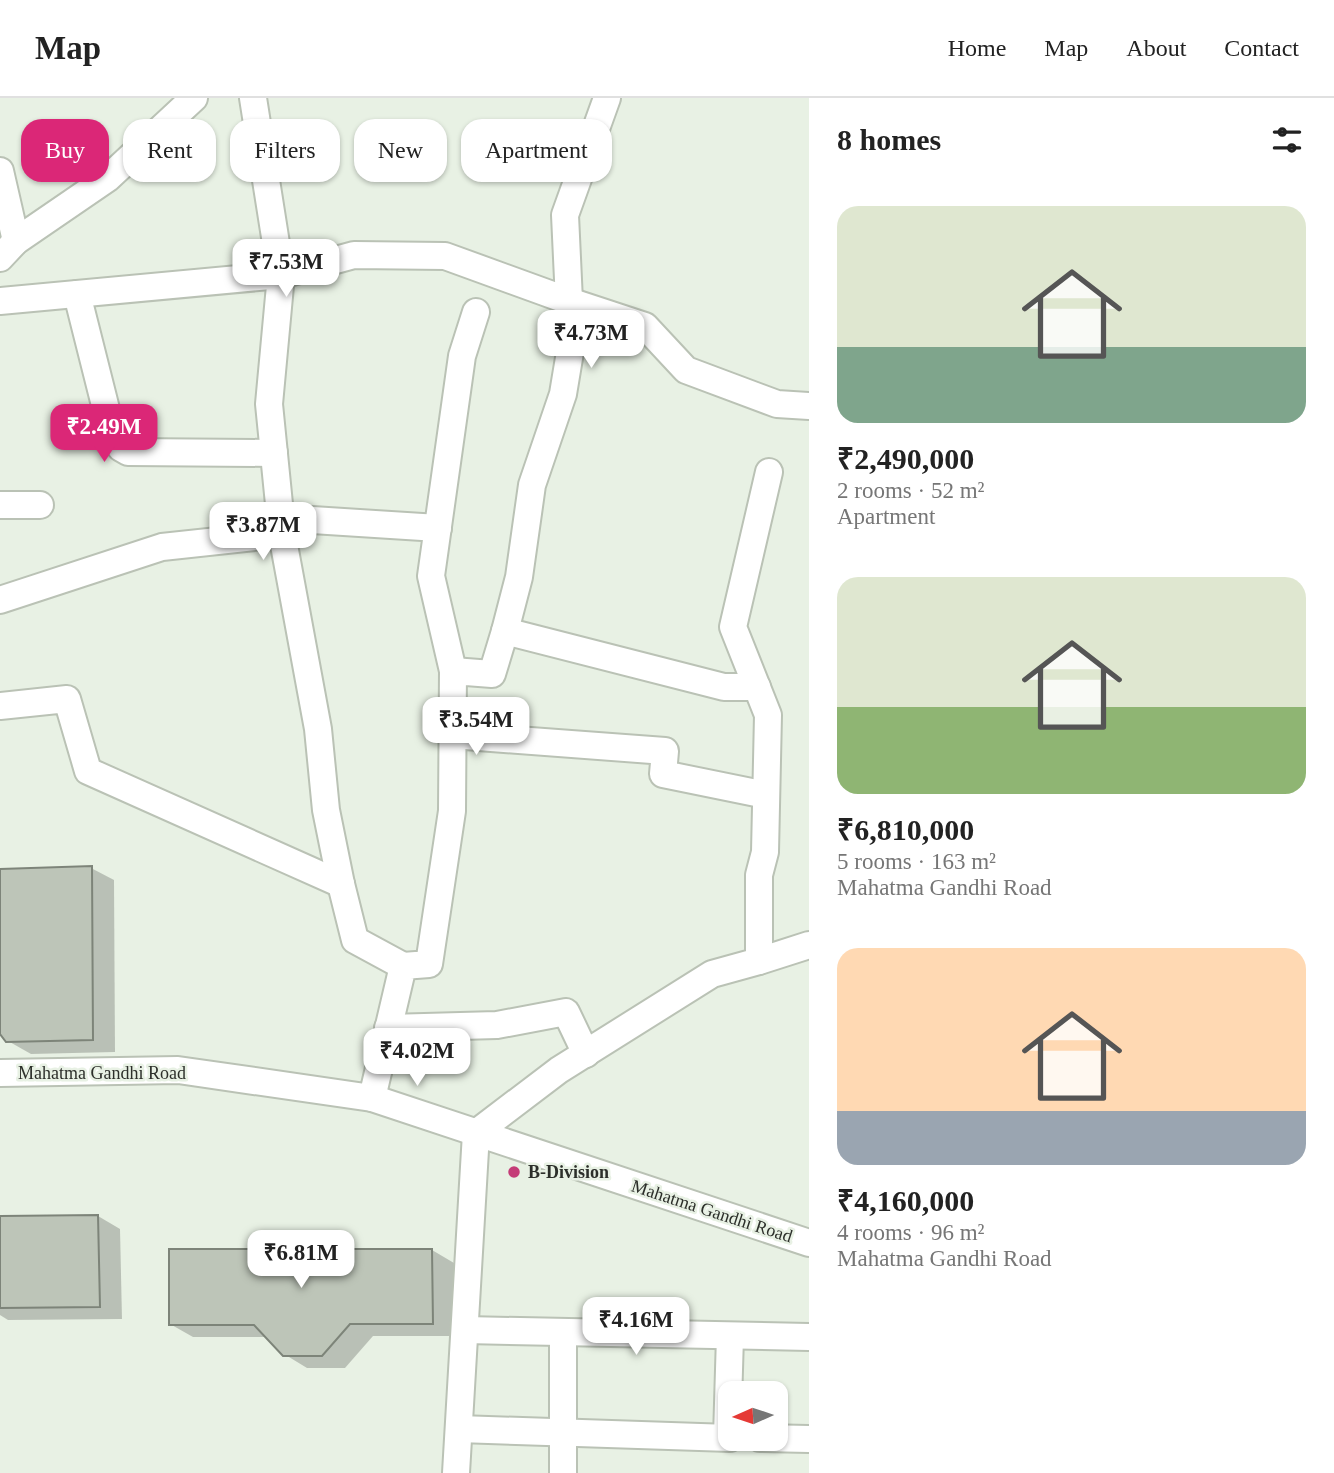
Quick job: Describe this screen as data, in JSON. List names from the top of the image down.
{
  "streets": {
    "street": ["Mahatma Gandhi Road"]
  },
  "places": ["B-Division"],
  "north": "left",
  "page": {
    "header": "Map",
    "nav": [
      "Home",
      "Map",
      "About",
      "Contact"
    ],
    "heading": "8 homes",
    "chip": [
      "Buy",
      "Rent",
      "Filters",
      "New",
      "Apartment"
    ],
    "list": [
      {
        "name": "₹2,490,000",
        "note": "2 rooms · 52 m² · Apartment"
      },
      {
        "name": "₹6,810,000",
        "note": "5 rooms · 163 m² · Mahatma Gandhi Road"
      },
      {
        "name": "₹4,160,000",
        "note": "4 rooms · 96 m² · Mahatma Gandhi Road"
      }
    ],
    "price": [
      "₹7.53M",
      "₹4.73M",
      "₹2.49M",
      "₹3.87M",
      "₹3.54M",
      "₹4.02M",
      "₹6.81M",
      "₹4.16M"
    ]
  }
}
